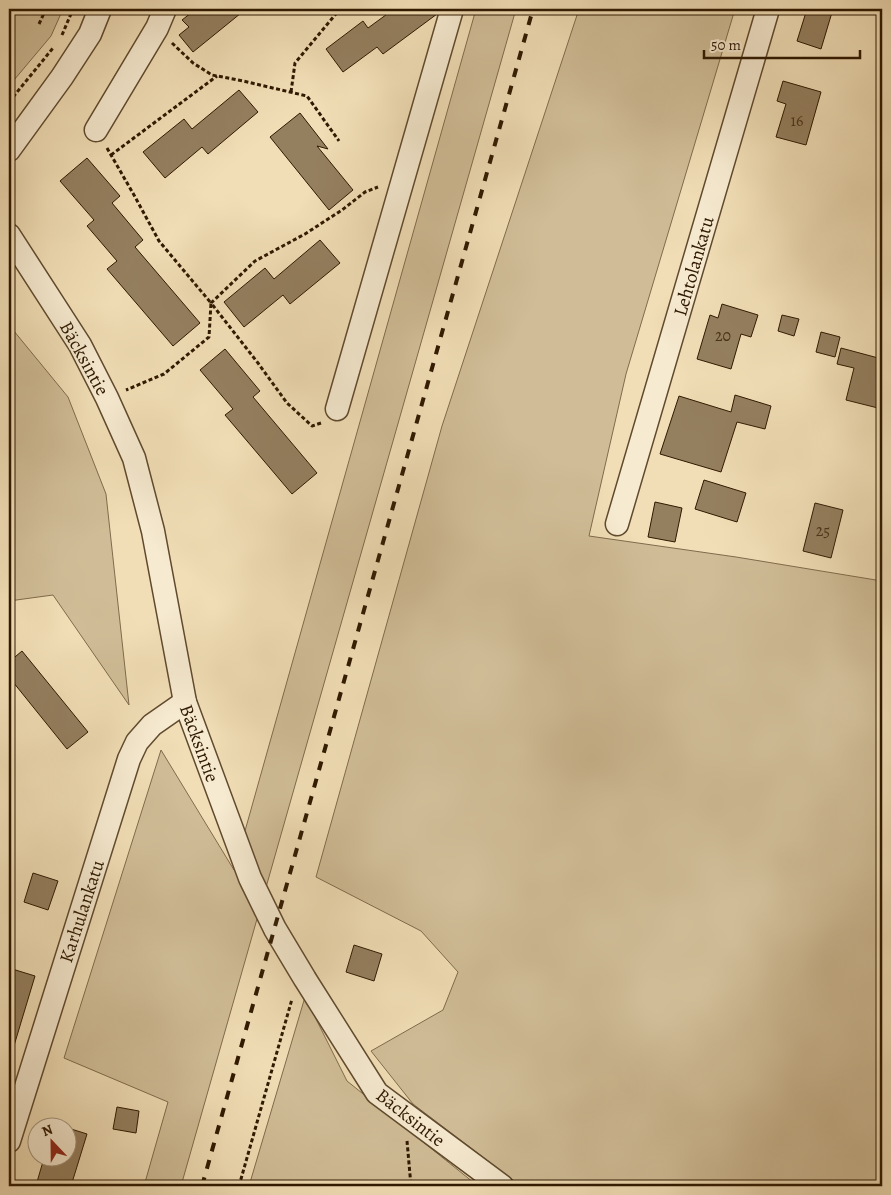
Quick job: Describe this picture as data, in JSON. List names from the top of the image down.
{
  "streets": {
    "street": ["Lehtolankatu", "Bäcksintie", "Karhulankatu"]
  },
  "crossings": [
    ["Bäcksintie", "Karhulankatu"]
  ],
  "house_numbers": ["16", "20", "25"],
  "scale_bar": "50 m",
  "north": "top"
}
